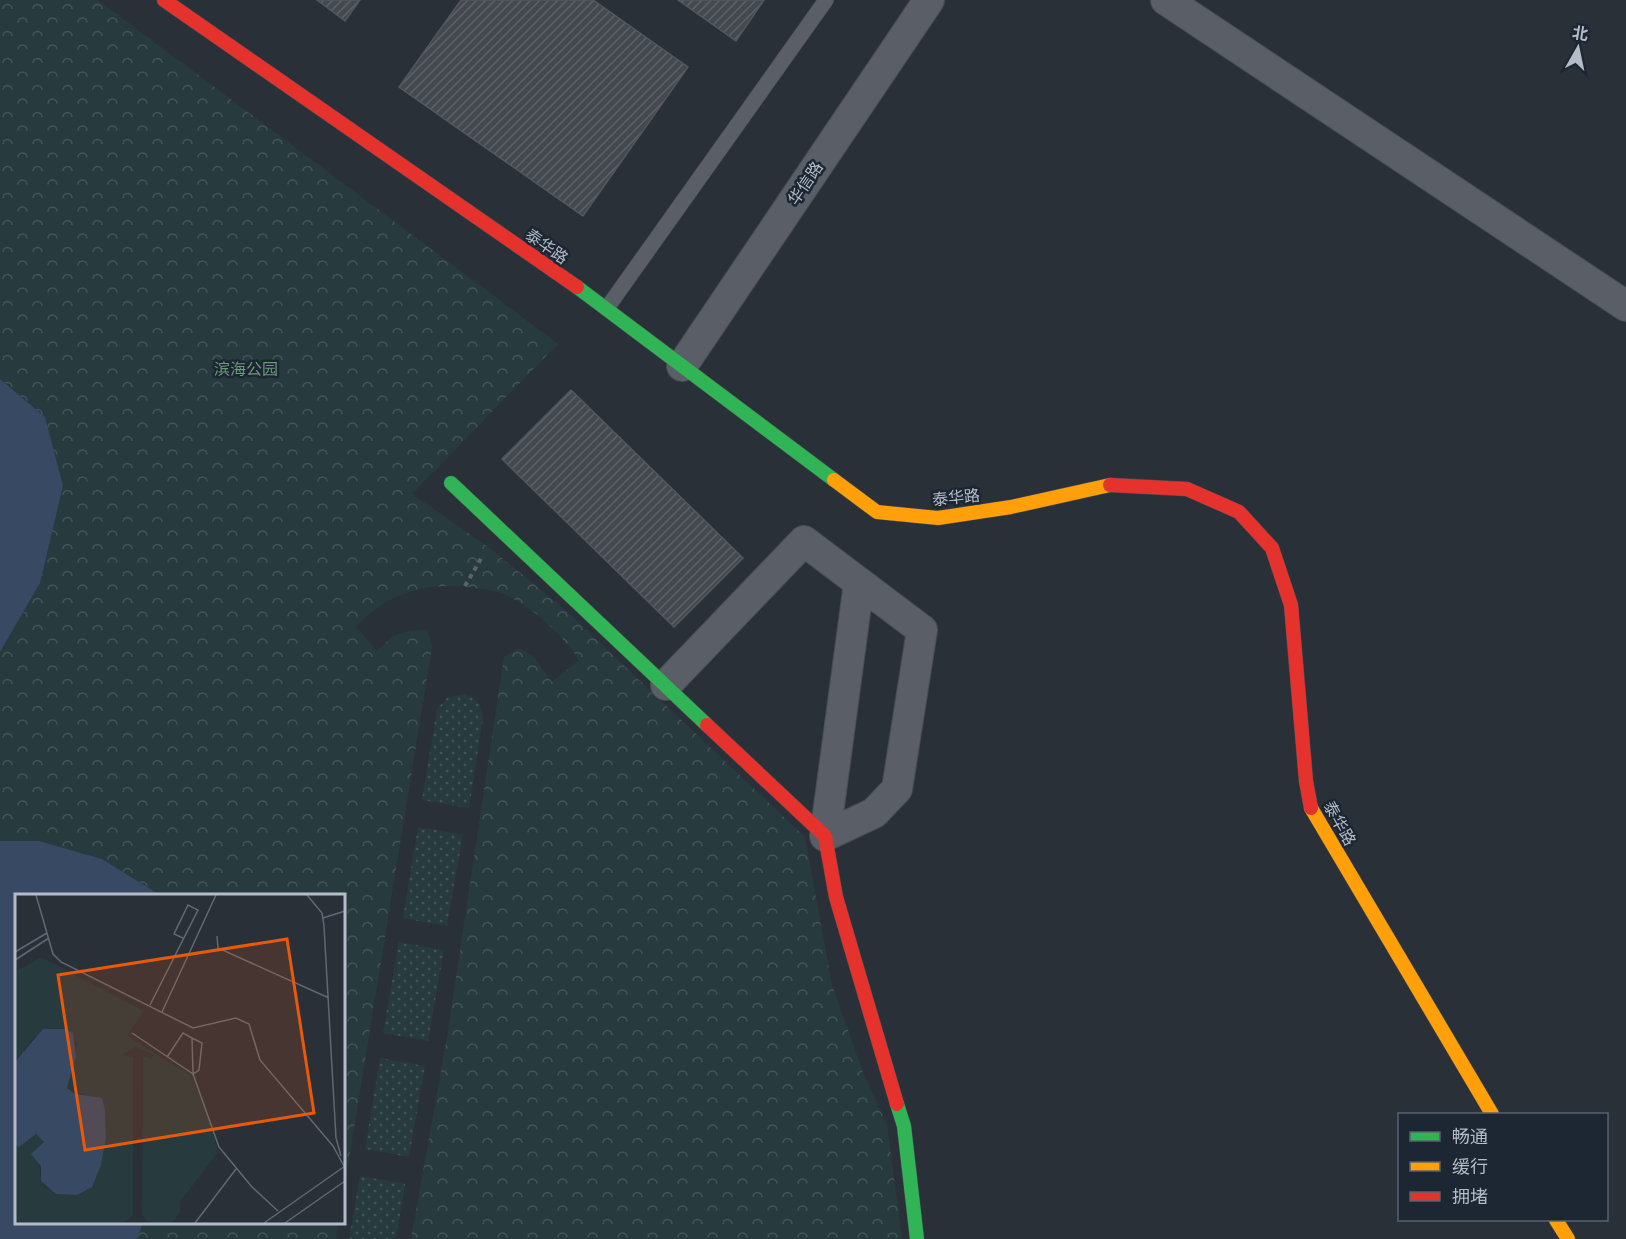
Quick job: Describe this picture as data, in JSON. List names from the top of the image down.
{
  "streets": {
    "street": ["华信路", "泰华路"]
  },
  "crossings": [
    ["华信路", "泰华路"]
  ],
  "parks": ["滨海公园"],
  "legend": ["畅通", "缓行", "拥堵"],
  "north": "top"
}
